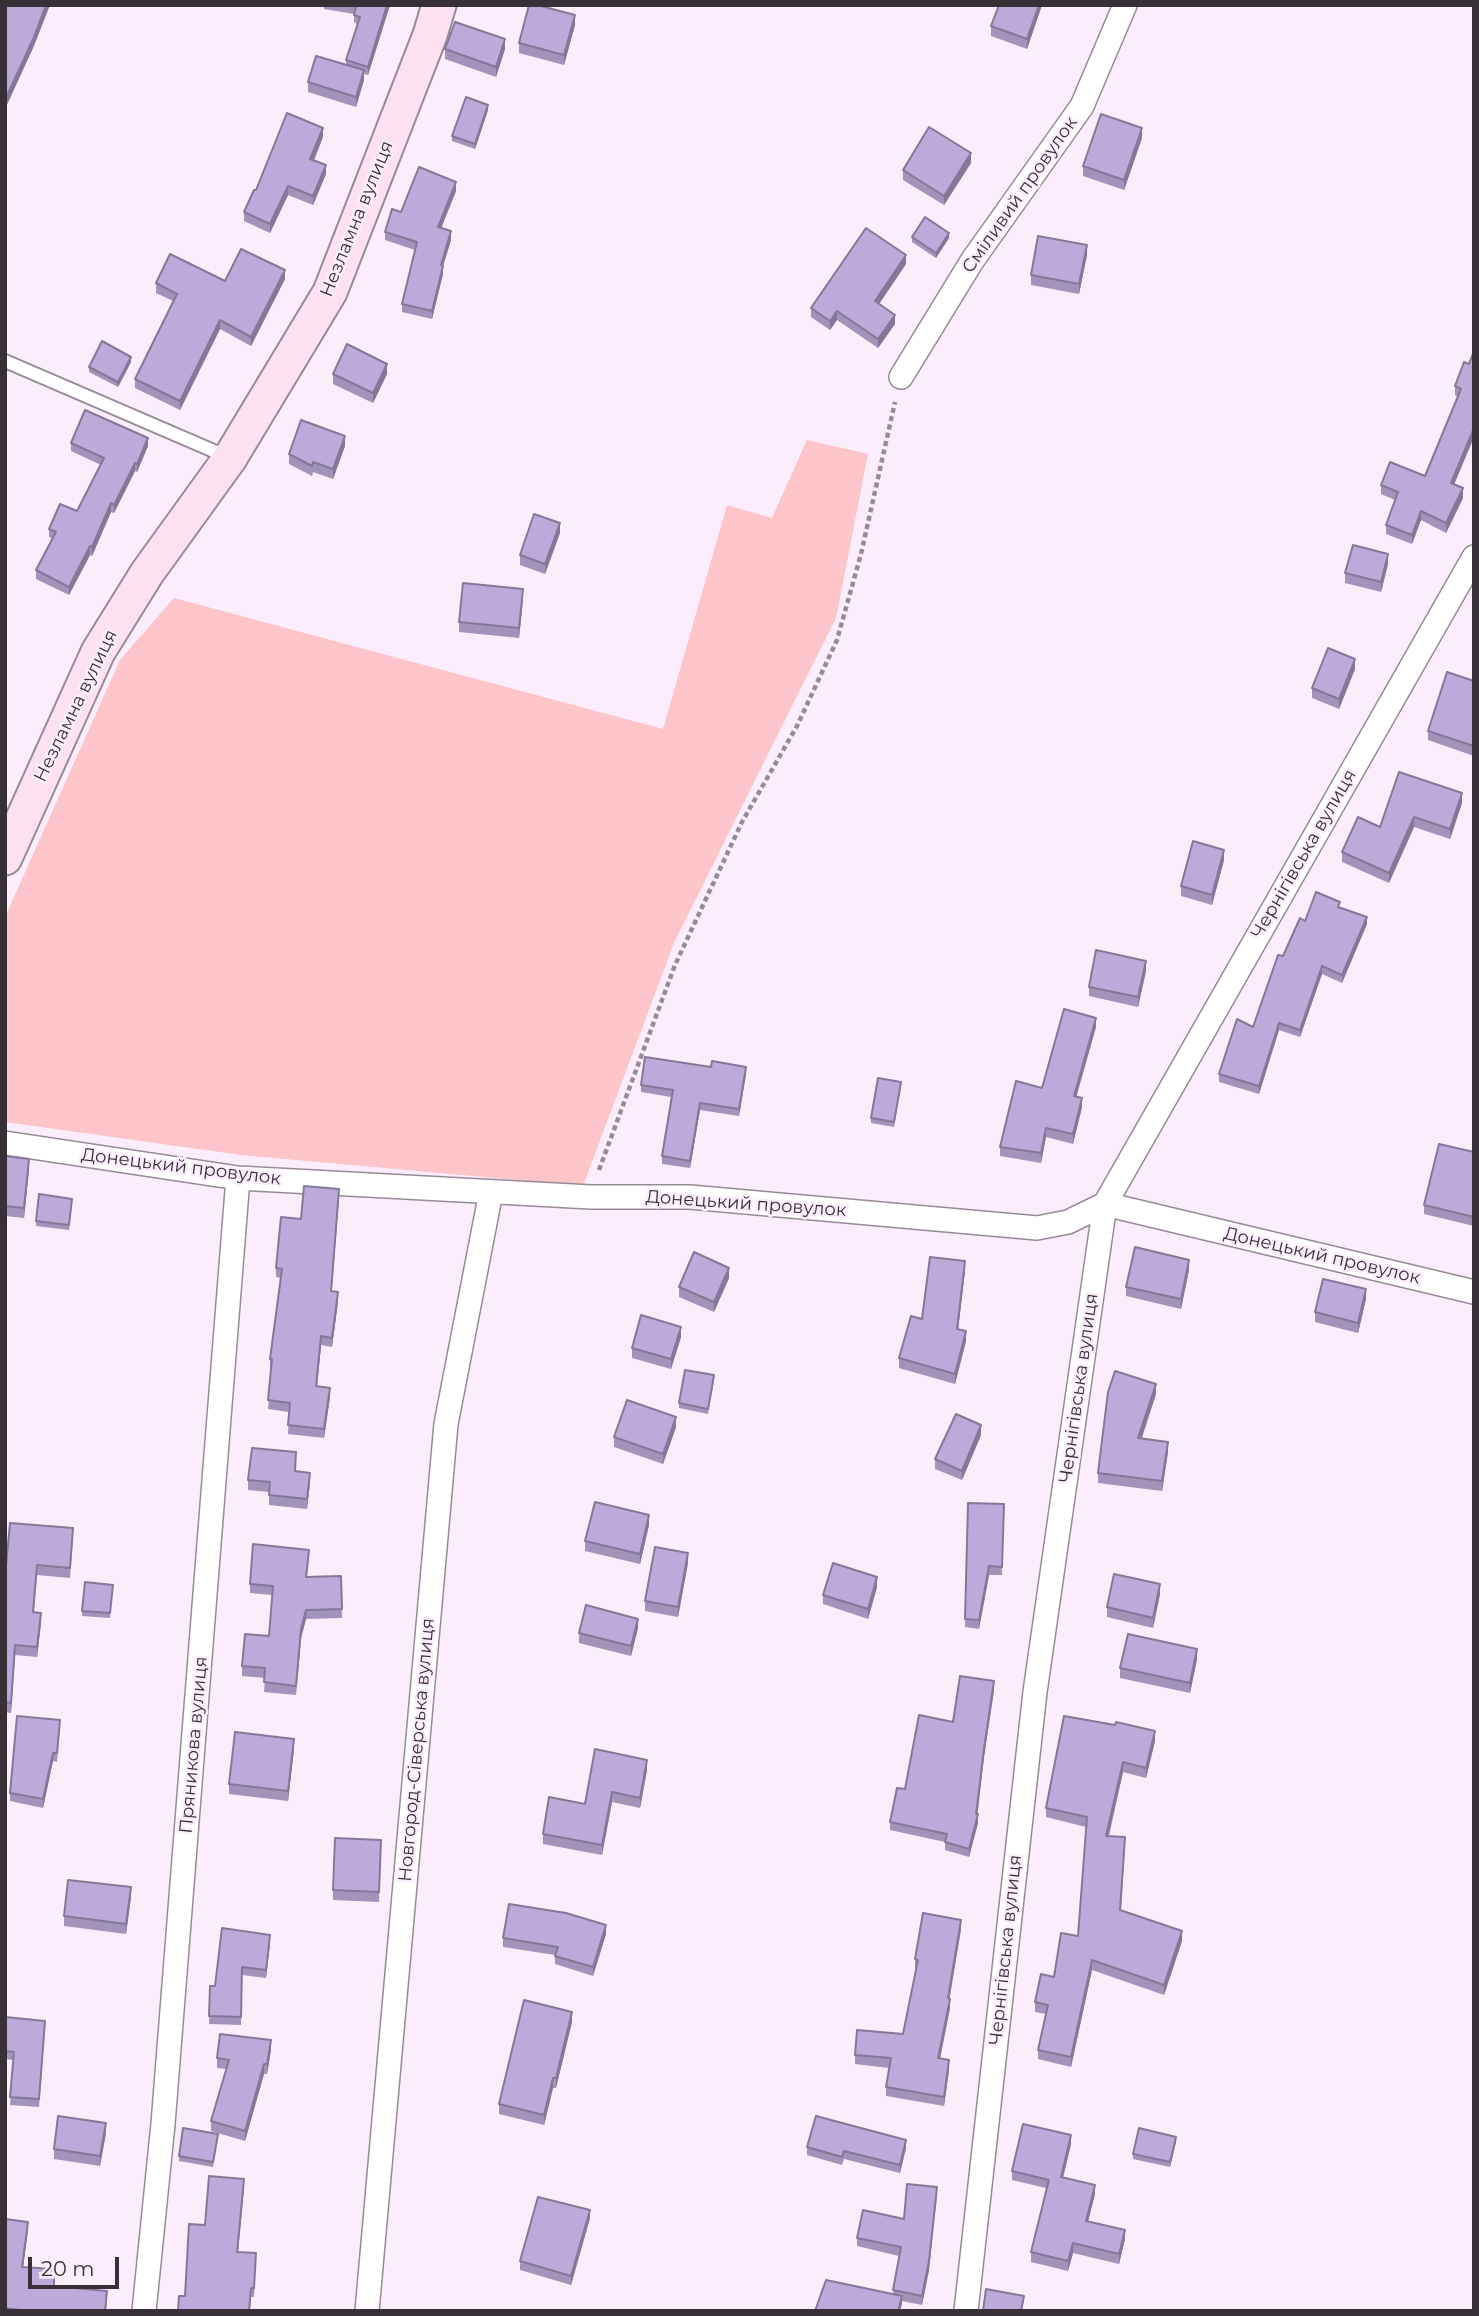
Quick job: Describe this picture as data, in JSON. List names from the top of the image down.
{
  "streets": {
    "street": [
      "Сміливий провулок",
      "Незламна вулиця",
      "Чернігівська вулиця",
      "Донецький провулок",
      "Пряникова вулиця",
      "Новгород-Сіверська вулиця"
    ]
  },
  "crossings": [
    ["Чернігівська вулиця", "Донецький провулок"],
    ["Донецький провулок", "Пряникова вулиця"],
    ["Донецький провулок", "Новгород-Сіверська вулиця"]
  ],
  "scale_bar": "20 m"
}
